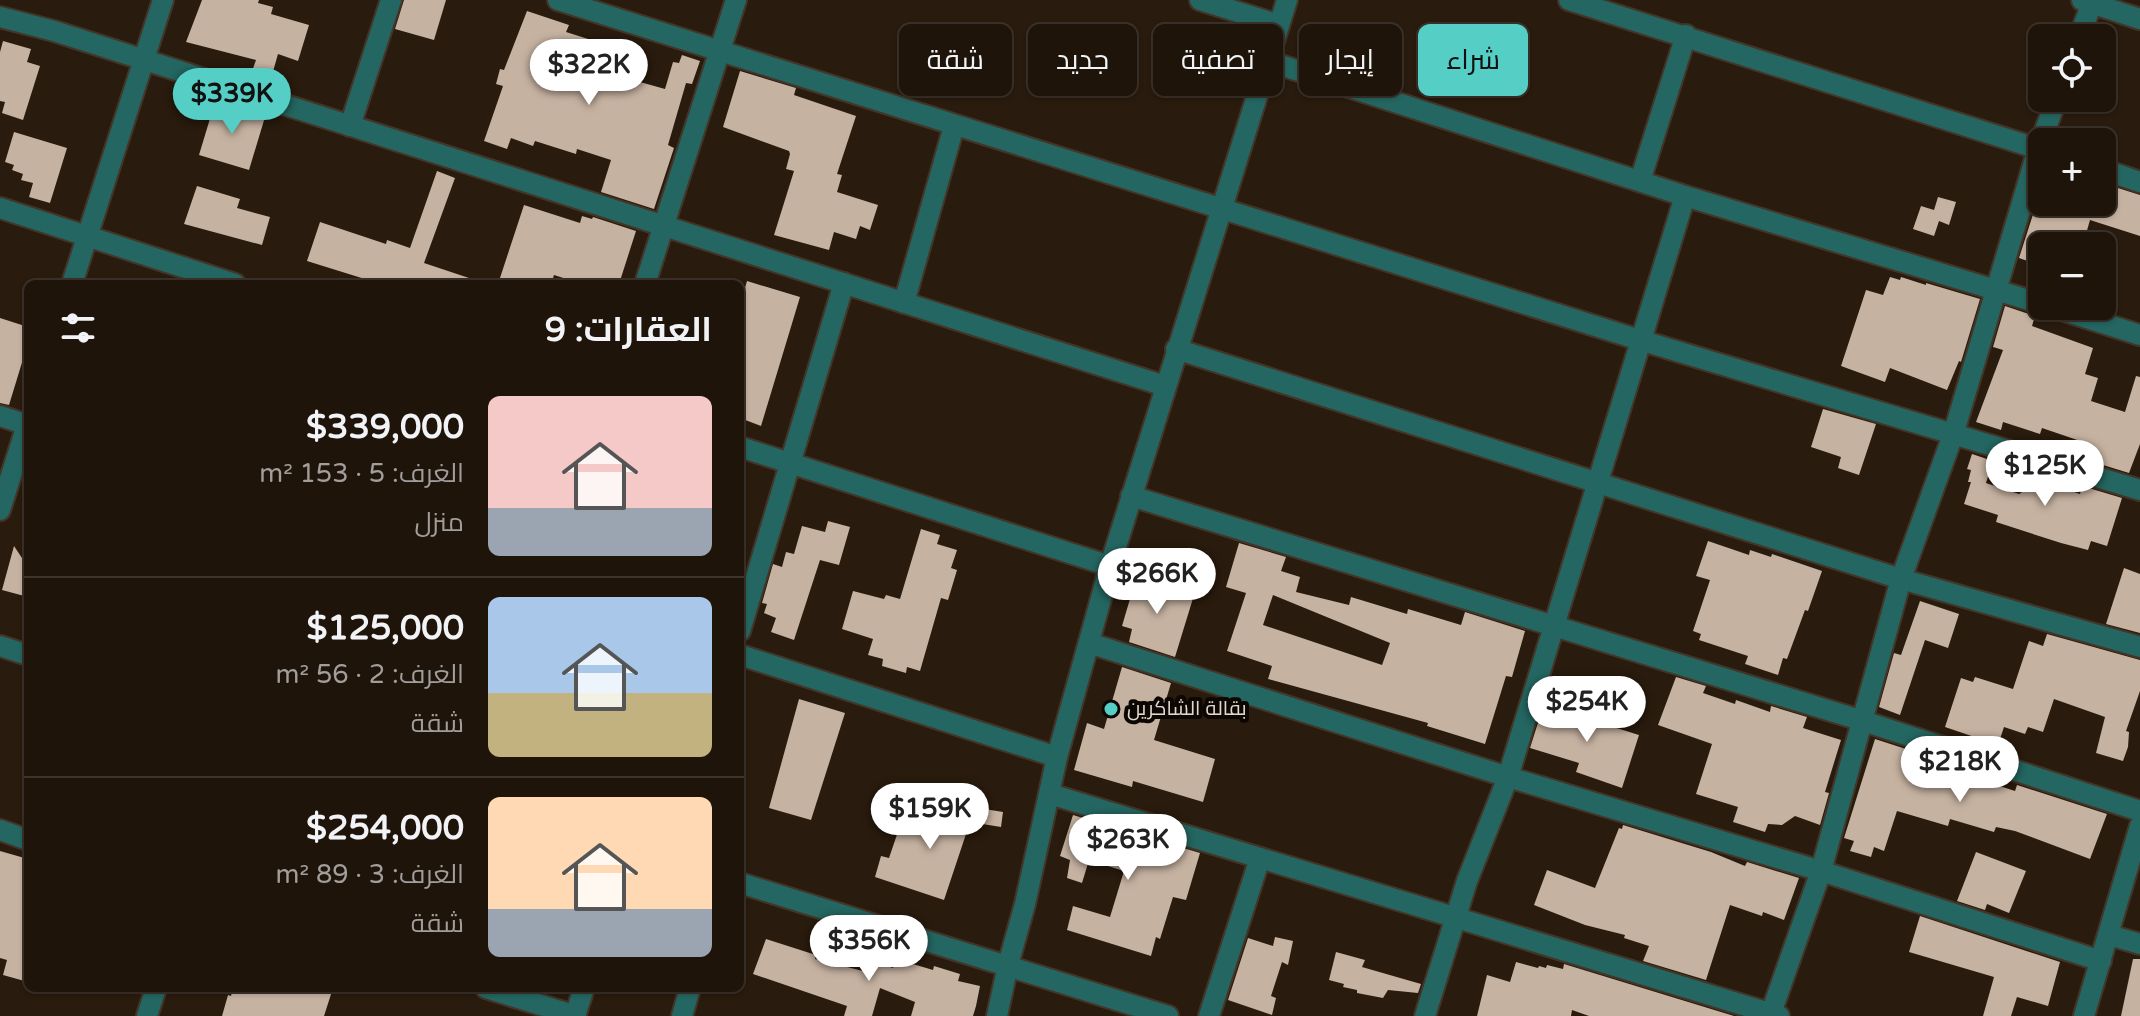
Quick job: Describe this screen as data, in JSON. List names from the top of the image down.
{
  "places": ["بقالة الشاكرين"],
  "page": {
    "map_buttons": ["+", "−"],
    "chip": [
      "شراء",
      "إيجار",
      "تصفية",
      "جديد",
      "شقة"
    ],
    "price": [
      "$322K",
      "$339K",
      "$125K",
      "$266K",
      "$254K",
      "$218K",
      "$159K",
      "$263K",
      "$356K"
    ],
    "heading": "العقارات: 9",
    "list": [
      {
        "name": "$339,000",
        "note": "الغرف: 5 · 153 m² · منزل"
      },
      {
        "name": "$125,000",
        "note": "الغرف: 2 · 56 m² · شقة"
      },
      {
        "name": "$254,000",
        "note": "الغرف: 3 · 89 m² · شقة"
      }
    ]
  }
}
